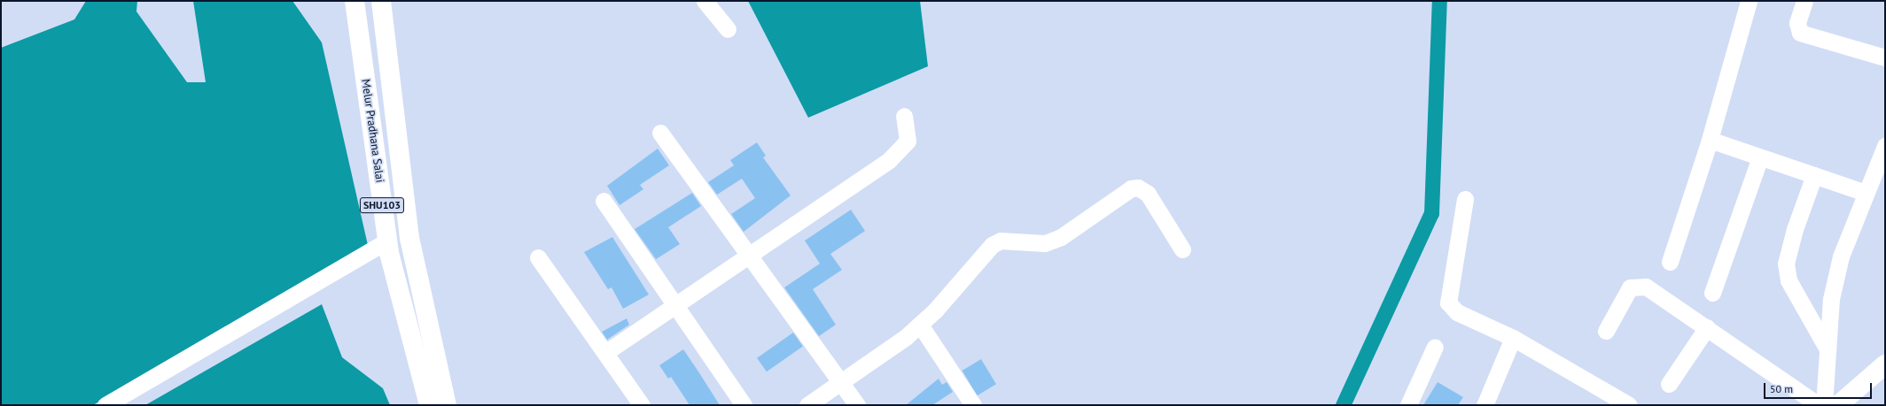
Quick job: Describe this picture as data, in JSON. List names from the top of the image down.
{
  "streets": {
    "main road": ["Melur Pradhana Salai", "SHU103"]
  },
  "scale_bar": "50 m"
}
